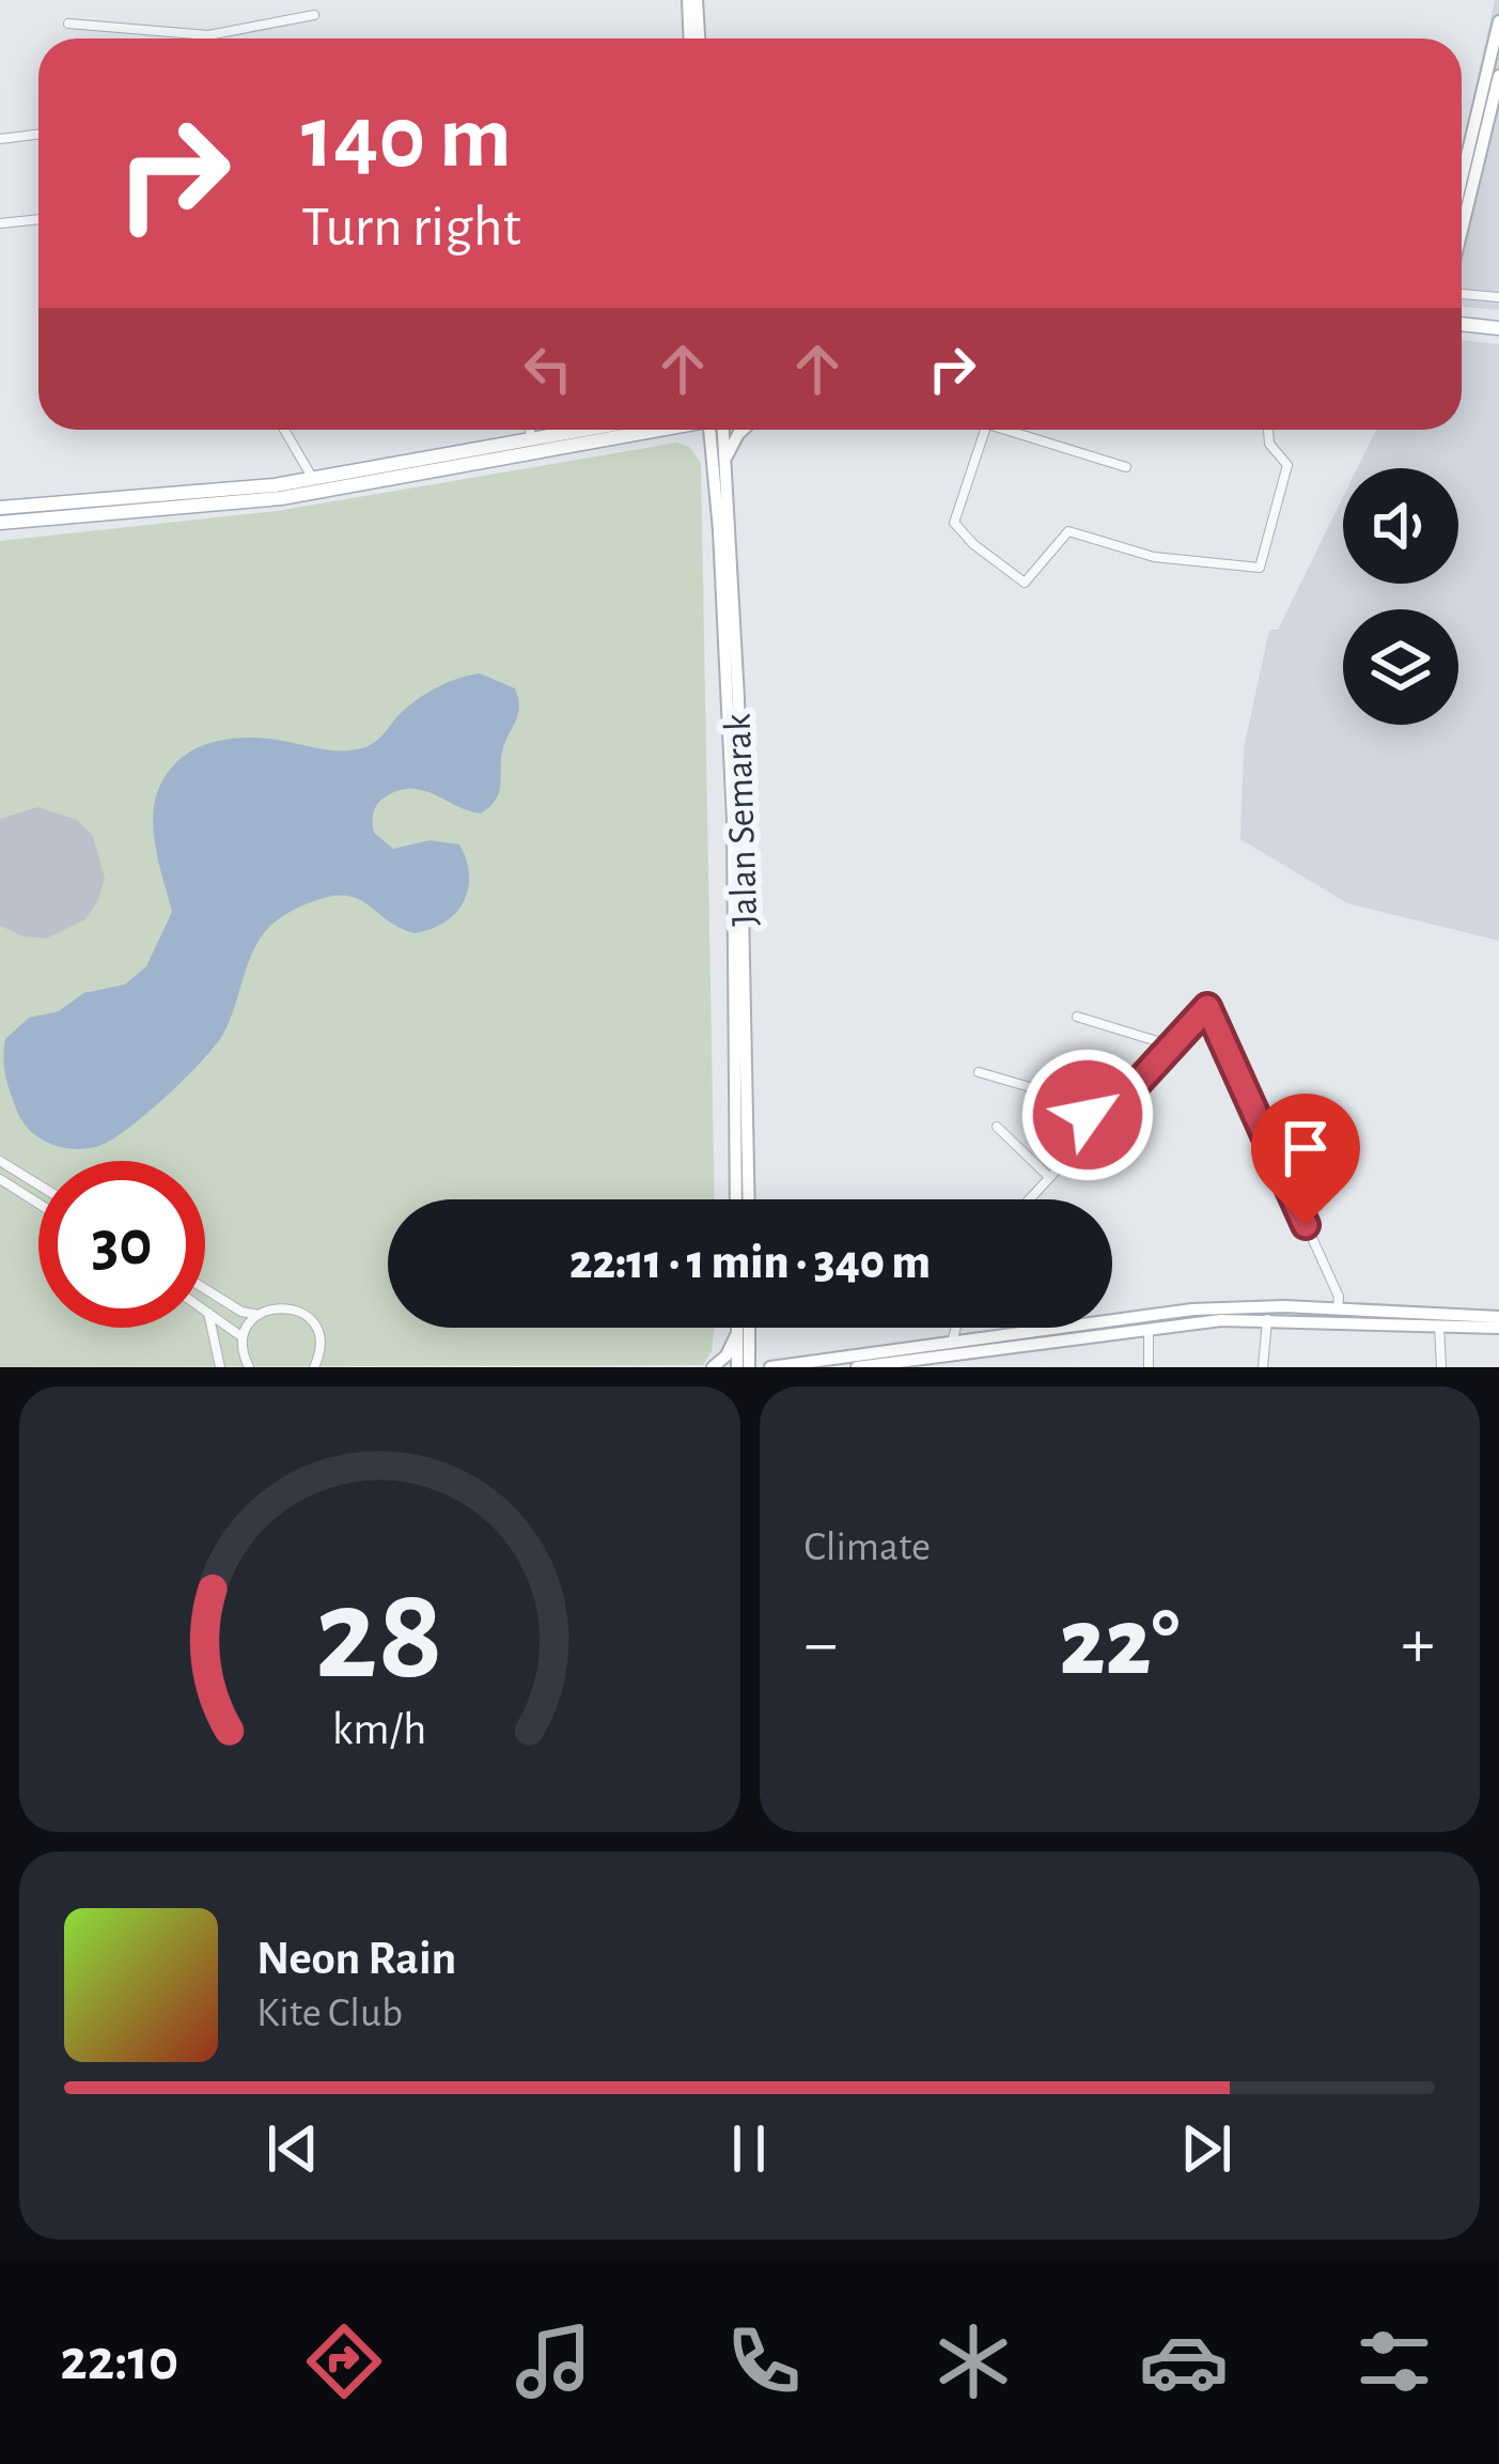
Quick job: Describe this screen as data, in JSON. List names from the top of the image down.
{
  "streets": {
    "main road": ["Jalan Semarak"]
  },
  "page": {
    "turn": ["140 m", "Turn right"],
    "limit": "30",
    "trip": "22:11 · 1 min · 340 m",
    "tile": "Climate",
    "heat": ["−", "22°", "+"],
    "song": ["Neon Rain", "Kite Club"],
    "tabs": "22:10",
    "gauge": ["28", "km/h"]
  }
}
